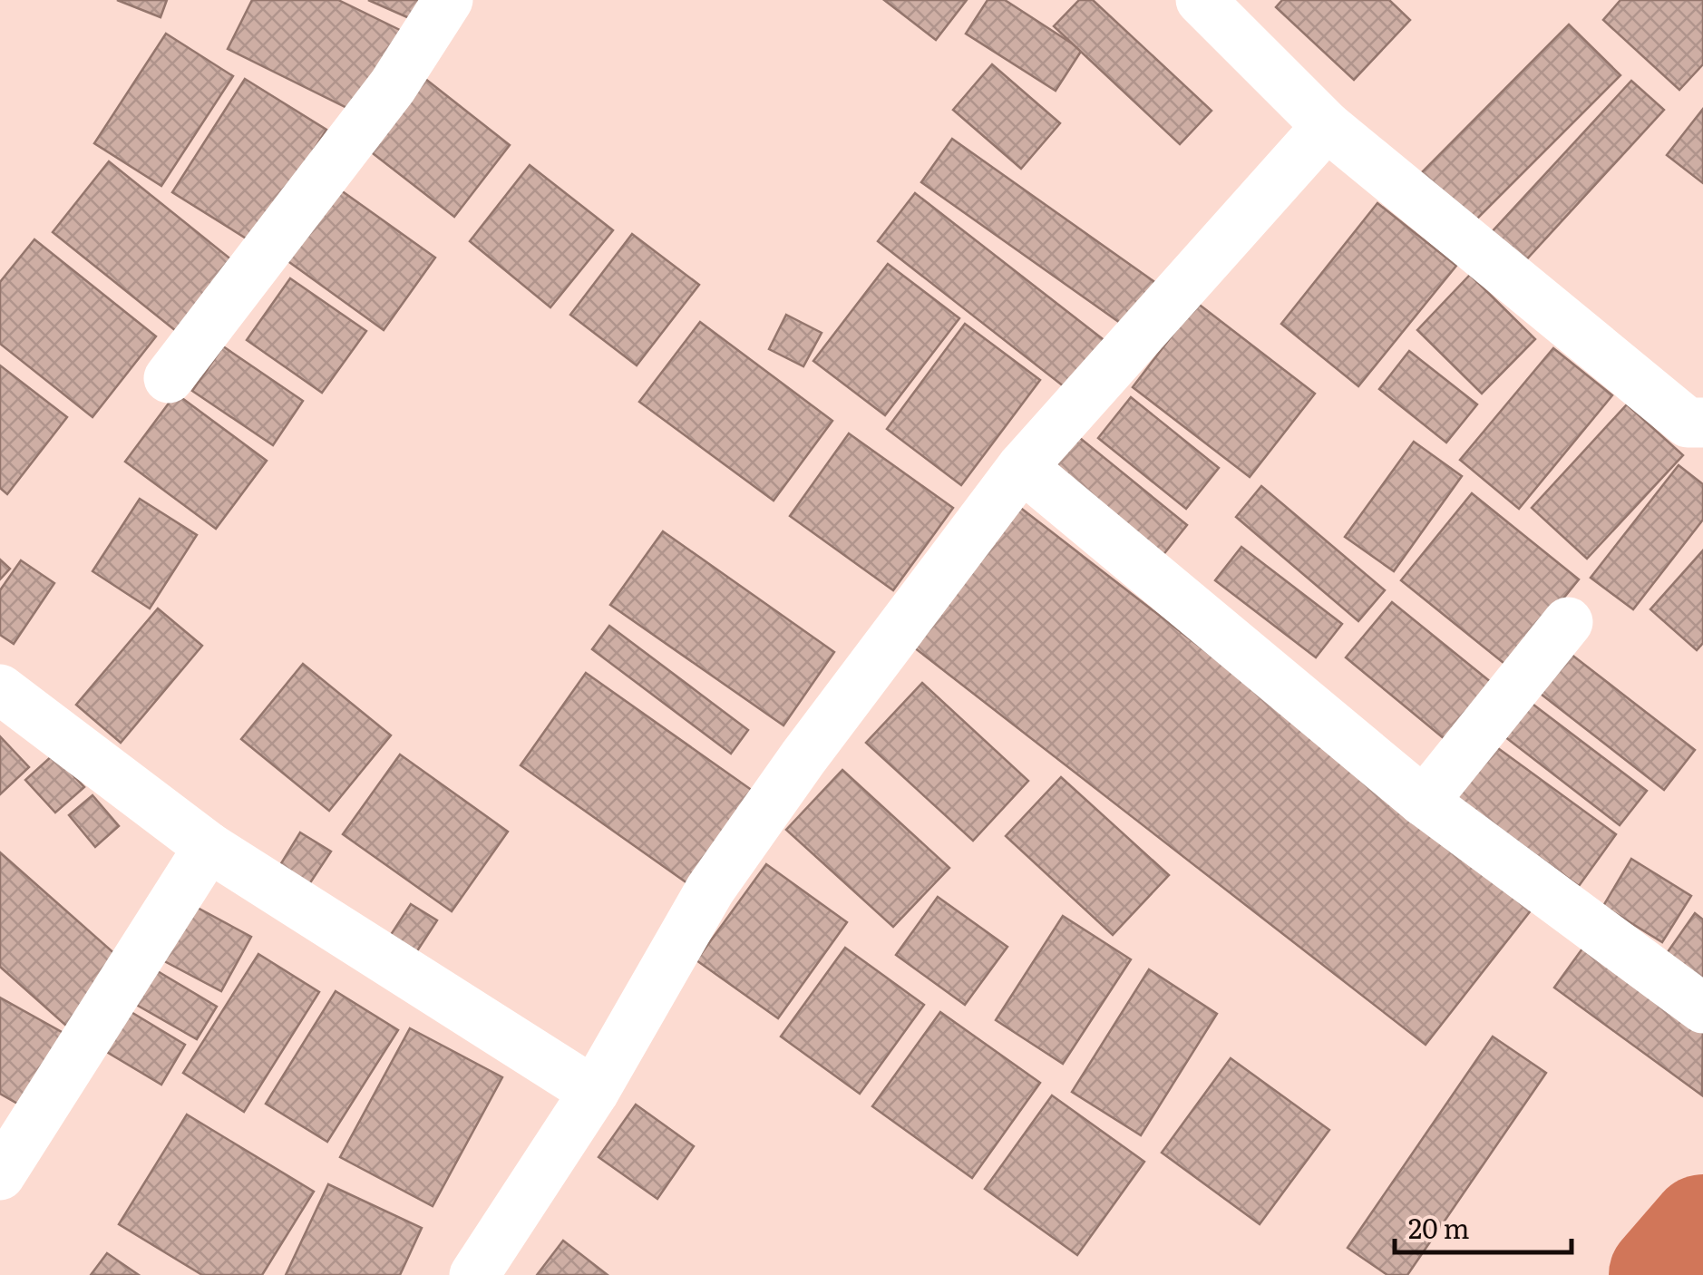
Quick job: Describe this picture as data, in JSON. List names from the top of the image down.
{
  "scale_bar": "20 m"
}
